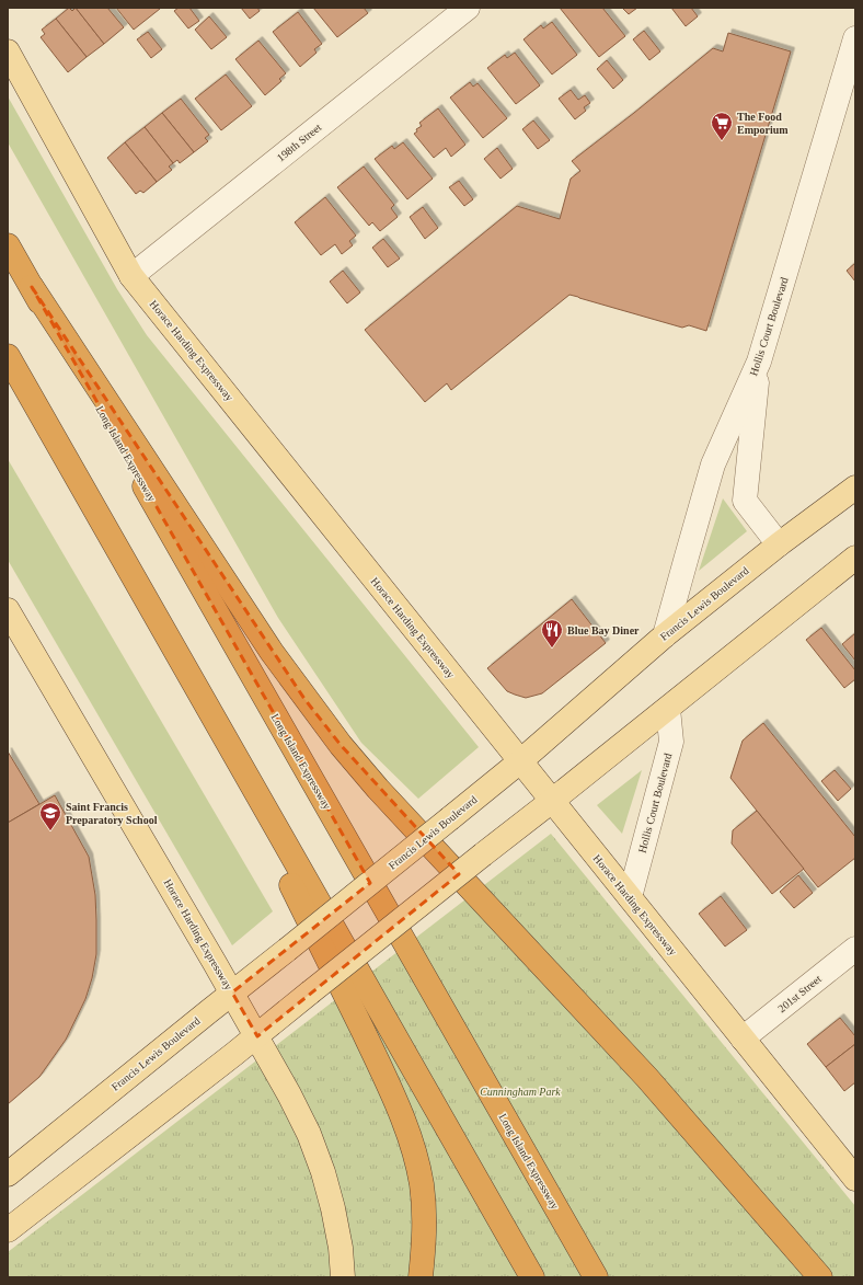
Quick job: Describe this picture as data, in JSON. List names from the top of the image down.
{
  "streets": {
    "highway": ["Long Island Expressway"],
    "main road": ["Horace Harding Expressway", "Francis Lewis Boulevard"],
    "street": ["198th Street", "Hollis Court Boulevard", "201st Street"]
  },
  "crossings": [
    ["198th Street", "Horace Harding Expressway"],
    ["Hollis Court Boulevard", "Horace Harding Expressway"],
    ["Hollis Court Boulevard", "Francis Lewis Boulevard"],
    ["Horace Harding Expressway", "Francis Lewis Boulevard"],
    ["Horace Harding Expressway", "201st Street"]
  ],
  "parks": ["Cunningham Park"],
  "places": {
    "supermarket": ["The Food Emporium"],
    "restaurant": ["Blue Bay Diner"],
    "school or university": ["Saint Francis Preparatory School"]
  }
}
